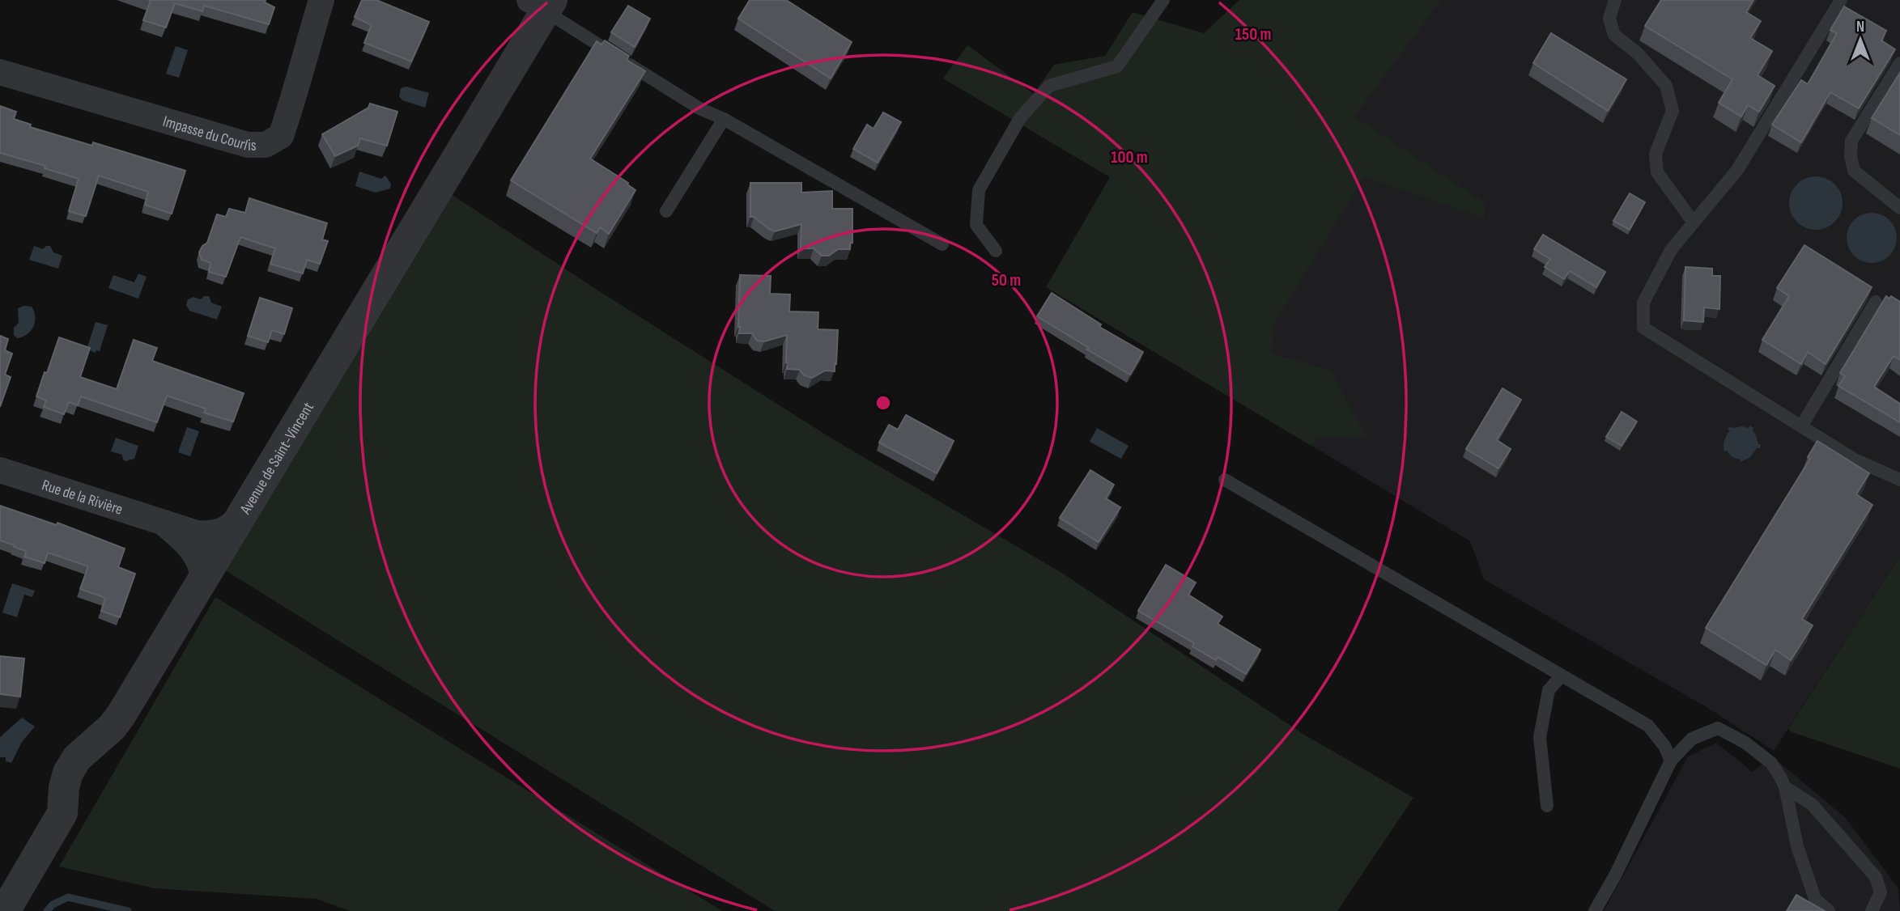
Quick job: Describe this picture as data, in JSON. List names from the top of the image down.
{
  "streets": {
    "street": ["Impasse du Courlis", "Avenue de Saint-Vincent", "Rue de la Rivière"]
  },
  "crossings": [
    ["Avenue de Saint-Vincent", "Rue de la Rivière"]
  ],
  "north": "top",
  "rings": ["150 m", "100 m", "50 m"]
}
